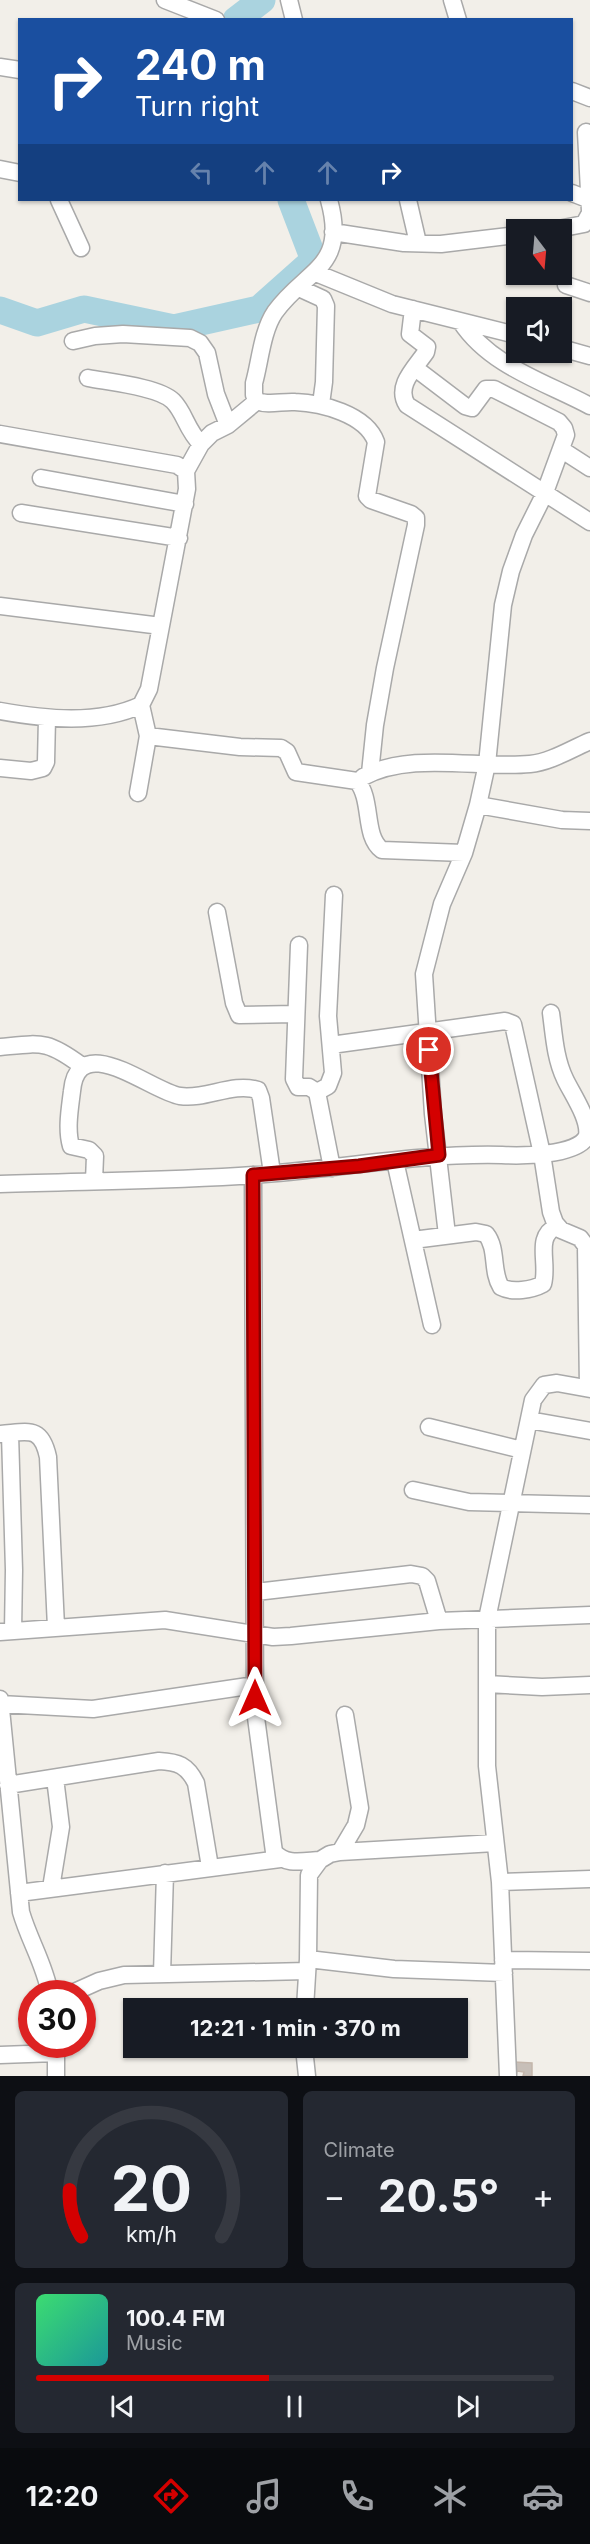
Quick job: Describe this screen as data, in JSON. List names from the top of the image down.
{
  "north": "bottom",
  "page": {
    "turn": ["240 m", "Turn right"],
    "limit": "30",
    "trip": "12:21 · 1 min · 370 m",
    "tile": "Climate",
    "heat": ["−", "20.5°", "+"],
    "song": ["100.4 FM", "Music"],
    "tabs": "12:20",
    "gauge": ["20", "km/h"]
  }
}
